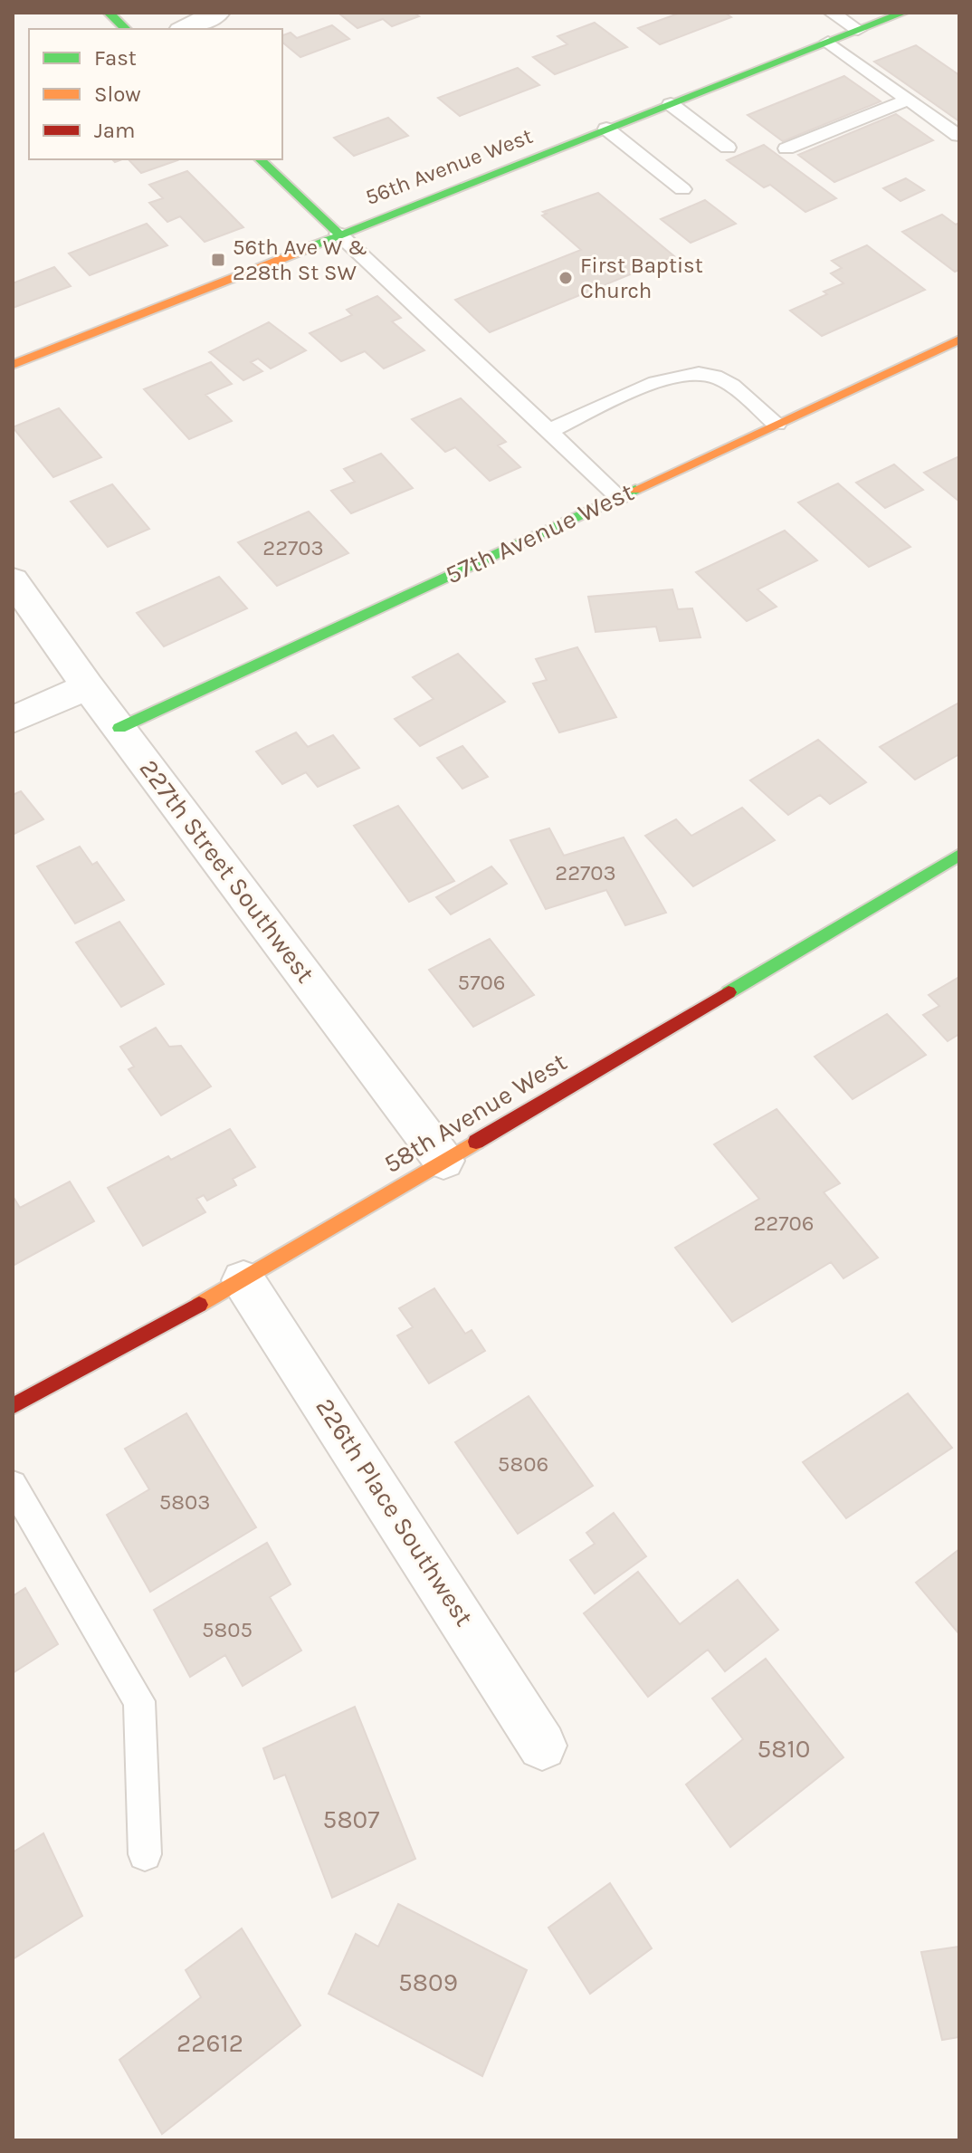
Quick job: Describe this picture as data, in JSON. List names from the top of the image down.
{
  "streets": {
    "street": [
      "56th Avenue West",
      "57th Avenue West",
      "227th Street Southwest",
      "58th Avenue West",
      "226th Place Southwest"
    ]
  },
  "crossings": [
    ["57th Avenue West", "227th Street Southwest"],
    ["227th Street Southwest", "58th Avenue West"],
    ["58th Avenue West", "226th Place Southwest"]
  ],
  "places": {
    "transit": ["56th Ave W & 228th St SW"],
    "other": ["First Baptist Church"]
  },
  "house_numbers": [
    "22703",
    "22703",
    "5706",
    "22706",
    "5806",
    "5803",
    "5805",
    "5810",
    "5807",
    "5809",
    "22612"
  ],
  "legend": ["Fast", "Slow", "Jam"]
}
